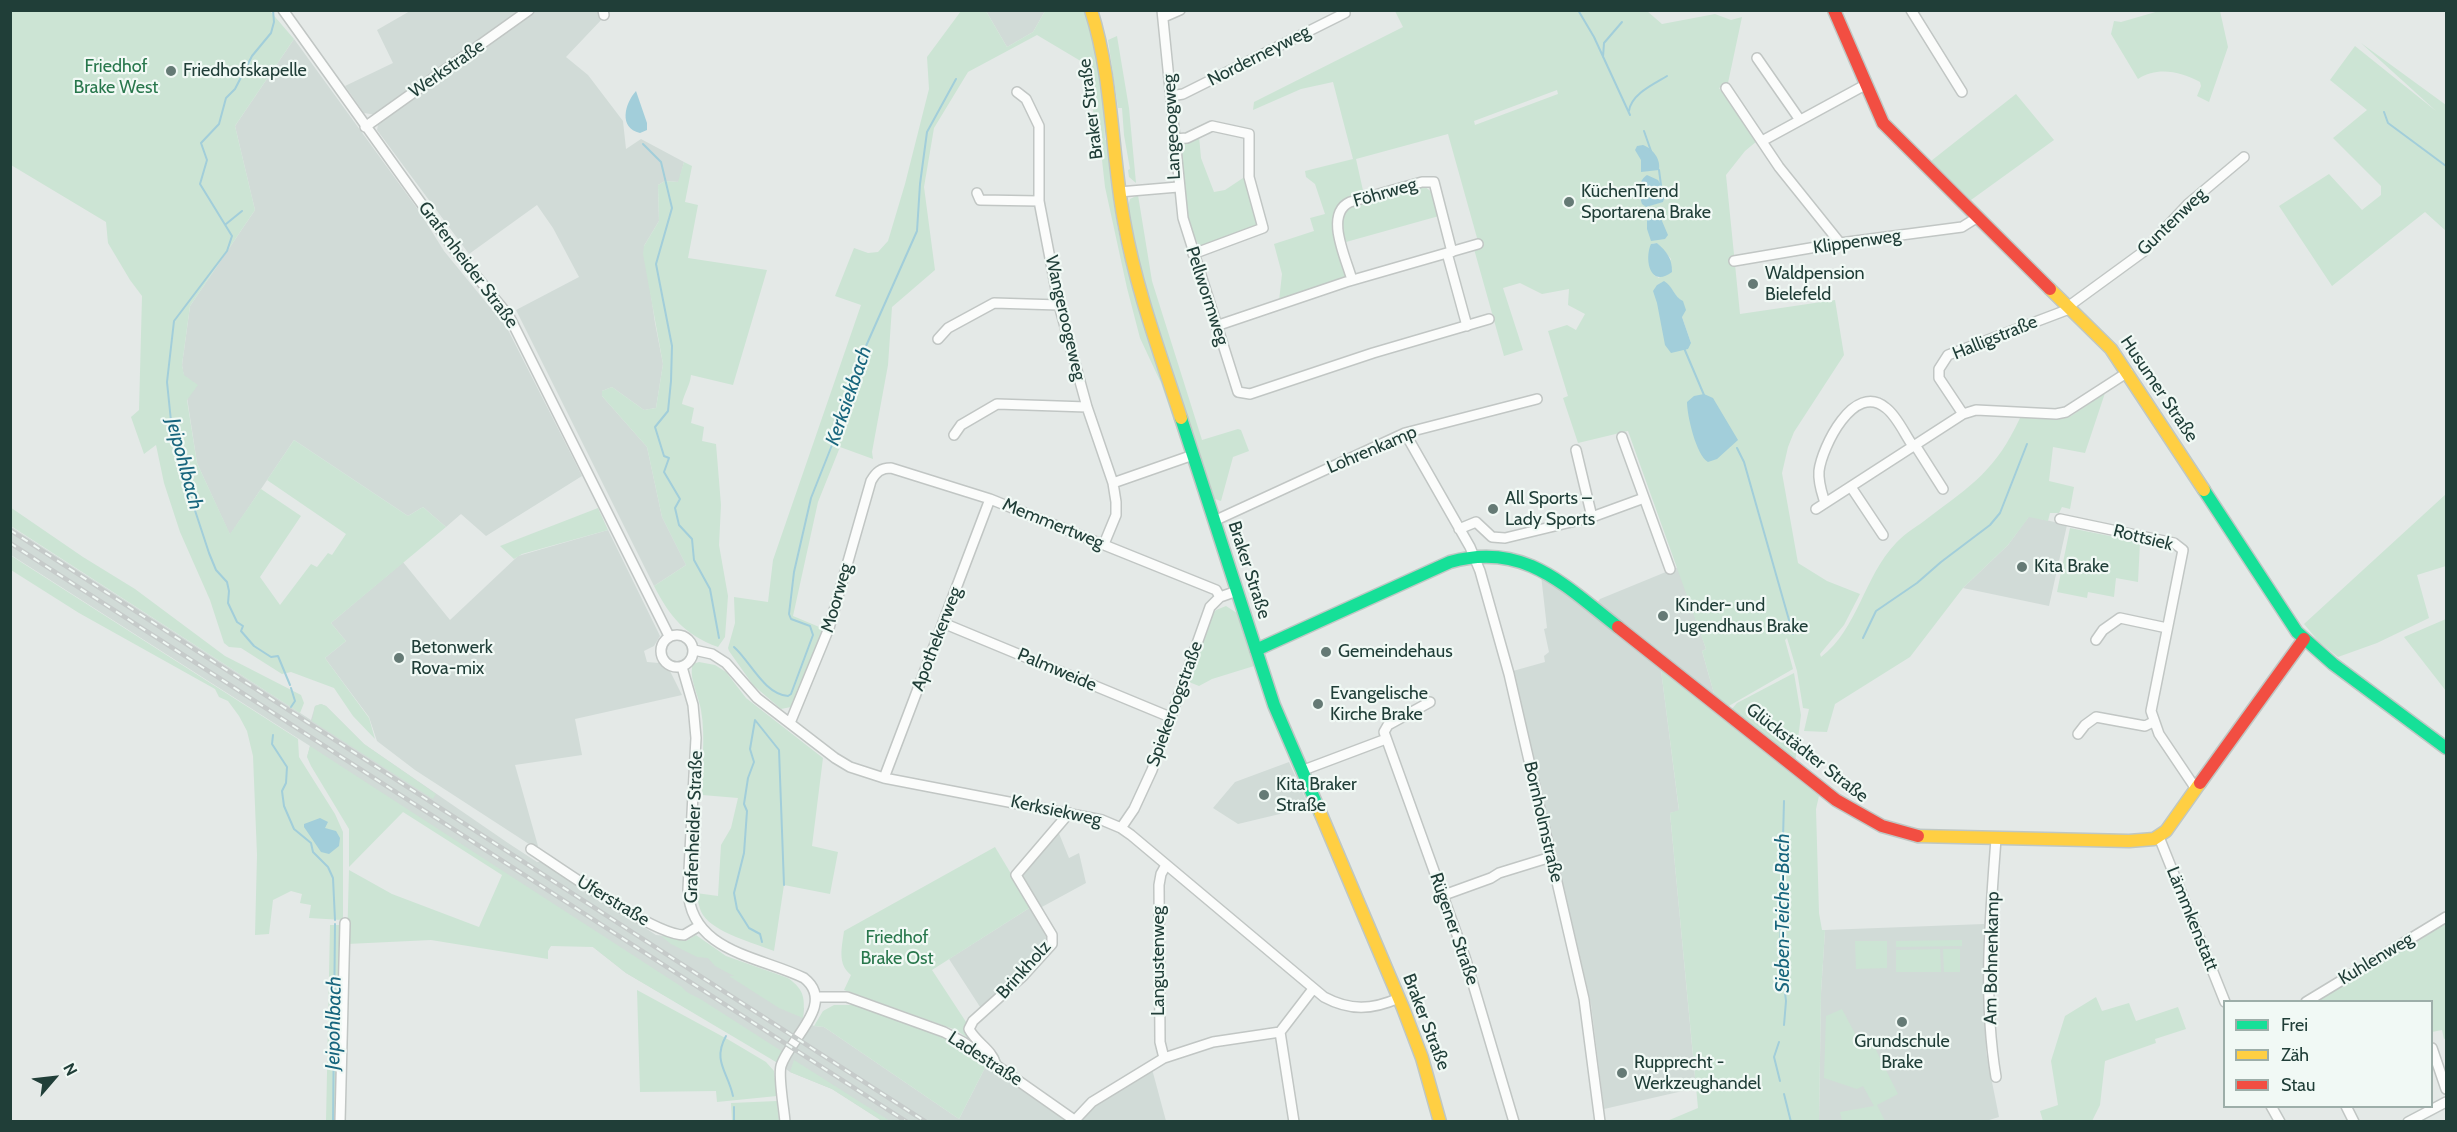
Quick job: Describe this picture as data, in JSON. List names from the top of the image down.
{
  "streets": {
    "street": [
      "Norderneyweg",
      "Werkstraße",
      "Braker Straße",
      "Langeoogweg",
      "Föhrweg",
      "Guntenweg",
      "Klippenweg",
      "Grafenheider Straße",
      "Pellwormweg",
      "Wangeroogeweg",
      "Halligstraße",
      "Husumer Straße",
      "Lohrenkamp",
      "Memmertweg",
      "Rottsiek",
      "Moorweg",
      "Apothekerweg",
      "Palmweide",
      "Spiekeroogstraße",
      "Glückstädter Straße",
      "Kerksiekweg",
      "Bornholmstraße",
      "Uferstraße",
      "Lämmkenstatt",
      "Rügener Straße",
      "Am Bohnenkamp",
      "Kuhlenweg",
      "Langustenweg",
      "Brinkholz",
      "Ladestraße"
    ]
  },
  "crossings": [
    ["Norderneyweg", "Langeoogweg"],
    ["Werkstraße", "Grafenheider Straße"],
    ["Braker Straße", "Langeoogweg"],
    ["Braker Straße", "Lohrenkamp"],
    ["Braker Straße", "Glückstädter Straße"],
    ["Braker Straße", "Kerksiekweg"],
    ["Langeoogweg", "Pellwormweg"],
    ["Föhrweg", "Pellwormweg"],
    ["Guntenweg", "Halligstraße"],
    ["Guntenweg", "Husumer Straße"],
    ["Klippenweg", "Husumer Straße"],
    ["Grafenheider Straße", "Kerksiekweg"],
    ["Grafenheider Straße", "Uferstraße"],
    ["Grafenheider Straße", "Ladestraße"],
    ["Wangeroogeweg", "Memmertweg"],
    ["Halligstraße", "Husumer Straße"],
    ["Lohrenkamp", "Bornholmstraße"],
    ["Memmertweg", "Moorweg"],
    ["Memmertweg", "Apothekerweg"],
    ["Memmertweg", "Spiekeroogstraße"],
    ["Moorweg", "Kerksiekweg"],
    ["Apothekerweg", "Palmweide"],
    ["Apothekerweg", "Kerksiekweg"],
    ["Palmweide", "Spiekeroogstraße"],
    ["Spiekeroogstraße", "Kerksiekweg"],
    ["Glückstädter Straße", "Bornholmstraße"],
    ["Glückstädter Straße", "Lämmkenstatt"],
    ["Glückstädter Straße", "Am Bohnenkamp"],
    ["Kerksiekweg", "Langustenweg"],
    ["Kerksiekweg", "Brinkholz"],
    ["Brinkholz", "Ladestraße"]
  ],
  "water": ["Kerksiekbach", "Jeipohlbach", "Sieben-Teiche-Bach"],
  "parks": ["Friedhof Brake West", "Friedhof Brake Ost"],
  "places": [
    "Friedhofskapelle",
    "KüchenTrend Sportarena Brake",
    "Waldpension Bielefeld",
    "All Sports – Lady Sports",
    "Kita Brake",
    "Kinder- und Jugendhaus Brake",
    "Gemeindehaus",
    "Betonwerk Rova-mix",
    "Evangelische Kirche Brake",
    "Kita Braker Straße",
    "Grundschule Brake",
    "Rupprecht - Werkzeughandel"
  ],
  "legend": ["Frei", "Zäh", "Stau"],
  "north": "top right"
}
